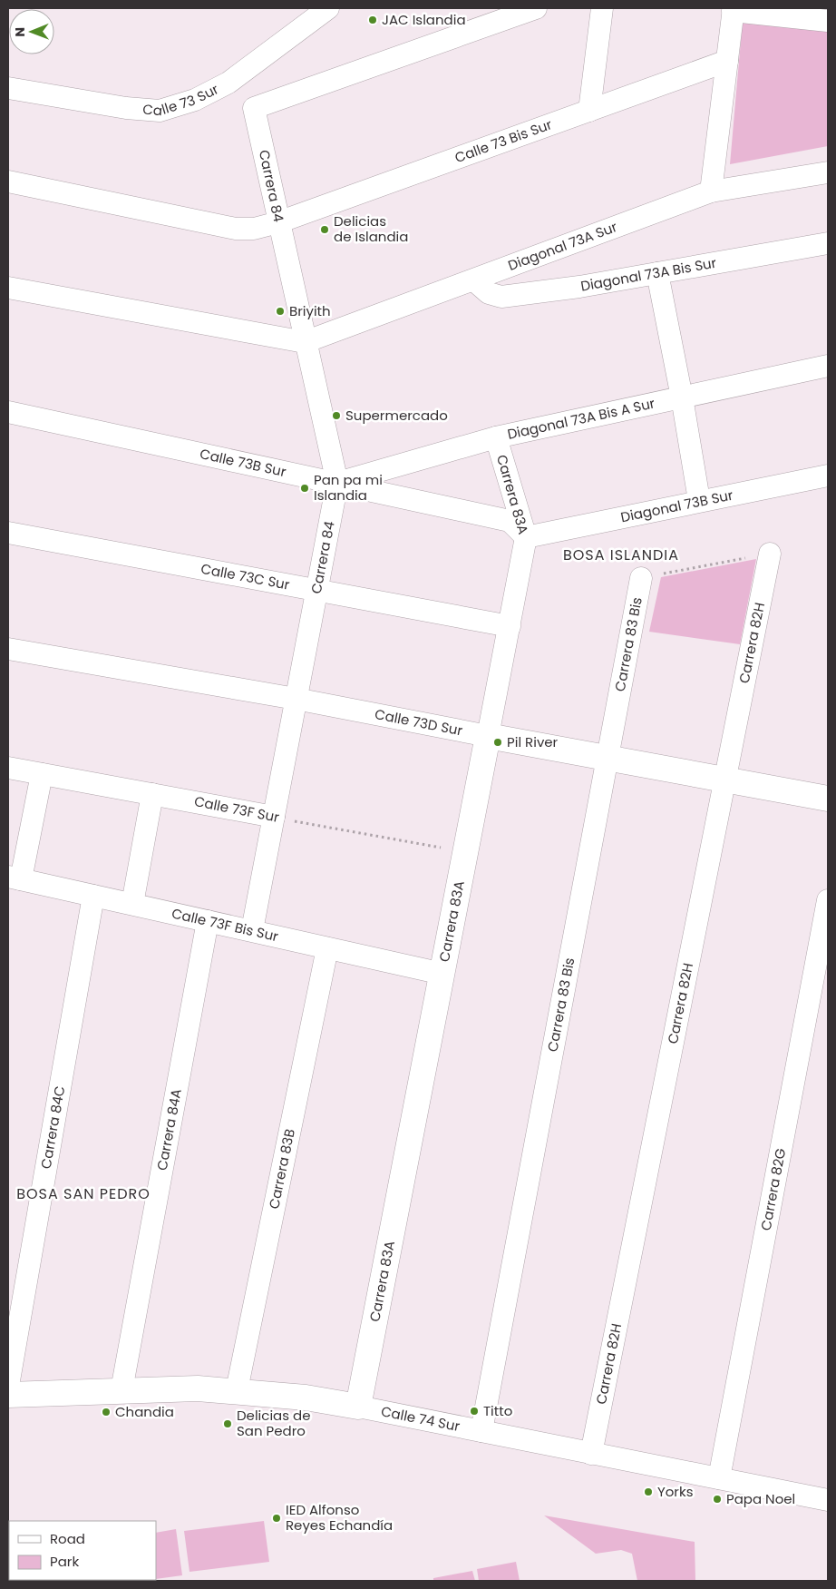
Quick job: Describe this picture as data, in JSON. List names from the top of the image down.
{
  "streets": {
    "street": [
      "Calle 73 Sur",
      "Calle 73 Bis Sur",
      "Carrera 84",
      "Diagonal 73A Sur",
      "Diagonal 73A Bis Sur",
      "Diagonal 73A Bis A Sur",
      "Calle 73B Sur",
      "Carrera 83A",
      "Diagonal 73B Sur",
      "Calle 73C Sur",
      "Carrera 83 Bis",
      "Carrera 82H",
      "Calle 73D Sur",
      "Calle 73F Sur",
      "Calle 73F Bis Sur",
      "Carrera 84C",
      "Carrera 84A",
      "Carrera 83B",
      "Carrera 82G",
      "Calle 74 Sur"
    ]
  },
  "crossings": [
    ["Calle 73 Bis Sur", "Carrera 84"],
    ["Carrera 84", "Diagonal 73A Sur"],
    ["Carrera 84", "Diagonal 73A Bis A Sur"],
    ["Carrera 84", "Calle 73B Sur"],
    ["Carrera 84", "Calle 73C Sur"],
    ["Carrera 84", "Calle 73D Sur"],
    ["Carrera 84", "Calle 73F Sur"],
    ["Carrera 84", "Calle 73F Bis Sur"],
    ["Diagonal 73A Sur", "Diagonal 73A Bis Sur"],
    ["Diagonal 73A Bis A Sur", "Calle 73B Sur"],
    ["Diagonal 73A Bis A Sur", "Carrera 83A"],
    ["Calle 73B Sur", "Carrera 83A"],
    ["Calle 73B Sur", "Diagonal 73B Sur"],
    ["Carrera 83A", "Diagonal 73B Sur"],
    ["Carrera 83A", "Calle 73C Sur"],
    ["Carrera 83A", "Calle 73D Sur"],
    ["Carrera 83A", "Calle 73F Sur"],
    ["Carrera 83A", "Calle 73F Bis Sur"],
    ["Carrera 83A", "Calle 74 Sur"],
    ["Carrera 83 Bis", "Calle 73D Sur"],
    ["Carrera 83 Bis", "Calle 74 Sur"],
    ["Carrera 82H", "Calle 73D Sur"],
    ["Carrera 82H", "Calle 74 Sur"],
    ["Calle 73F Bis Sur", "Carrera 84C"],
    ["Calle 73F Bis Sur", "Carrera 84A"],
    ["Calle 73F Bis Sur", "Carrera 83B"],
    ["Carrera 84A", "Calle 74 Sur"],
    ["Carrera 83B", "Calle 74 Sur"],
    ["Carrera 82G", "Calle 74 Sur"]
  ],
  "districts": ["BOSA ISLANDIA", "BOSA SAN PEDRO"],
  "places": [
    "JAC Islandia",
    "Delicias de Islandia",
    "Briyith",
    "Supermercado",
    "Pan pa mi Islandia",
    "Pil River",
    "Titto",
    "Chandia",
    "Delicias de San Pedro",
    "Yorks",
    "Papa Noel",
    "IED Alfonso Reyes Echandía"
  ],
  "legend": ["Road", "Park"],
  "north": "left"
}
